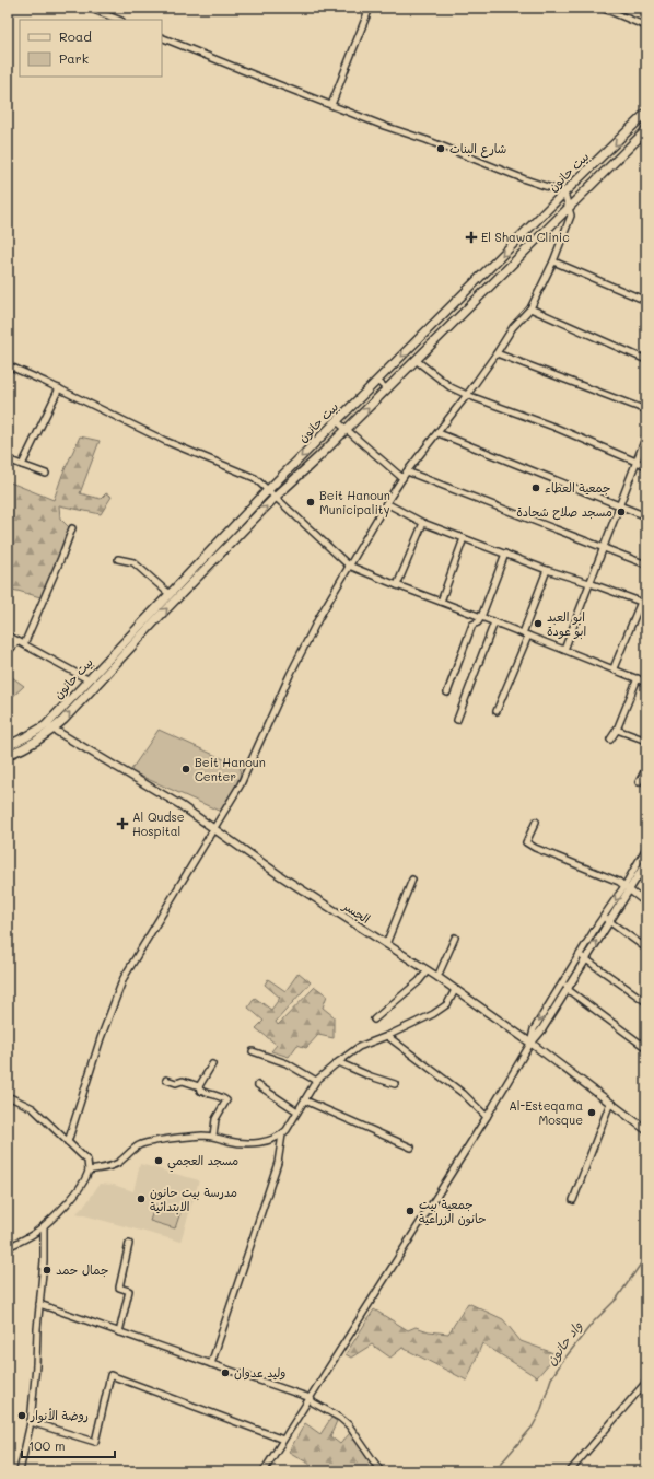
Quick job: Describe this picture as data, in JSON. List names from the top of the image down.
{
  "streets": {
    "main road": ["بيت حانون"],
    "street": ["الجسر"]
  },
  "crossings": [
    ["بيت حانون", "الجسر"]
  ],
  "water": ["واد حانون"],
  "places": {
    "other": [
      "شارع البنات",
      "جمعية العطاء",
      "Beit Hanoun Municipality",
      "مسجد صلاح شحادة",
      "ابو العبد ابو عودة",
      "Beit Hanoun Center",
      "Al-Esteqama Mosque",
      "مسجد العجمي",
      "مدرسة بيت حانون الابتدائية",
      "جمعية بيت حانون الزراعية",
      "جمال حمد",
      "وليد عدوان",
      "روضة الأنوار"
    ],
    "health": ["El Shawa Clinic", "Al Qudse Hospital"]
  },
  "legend": ["Road", "Park"],
  "scale_bar": "100 m"
}
